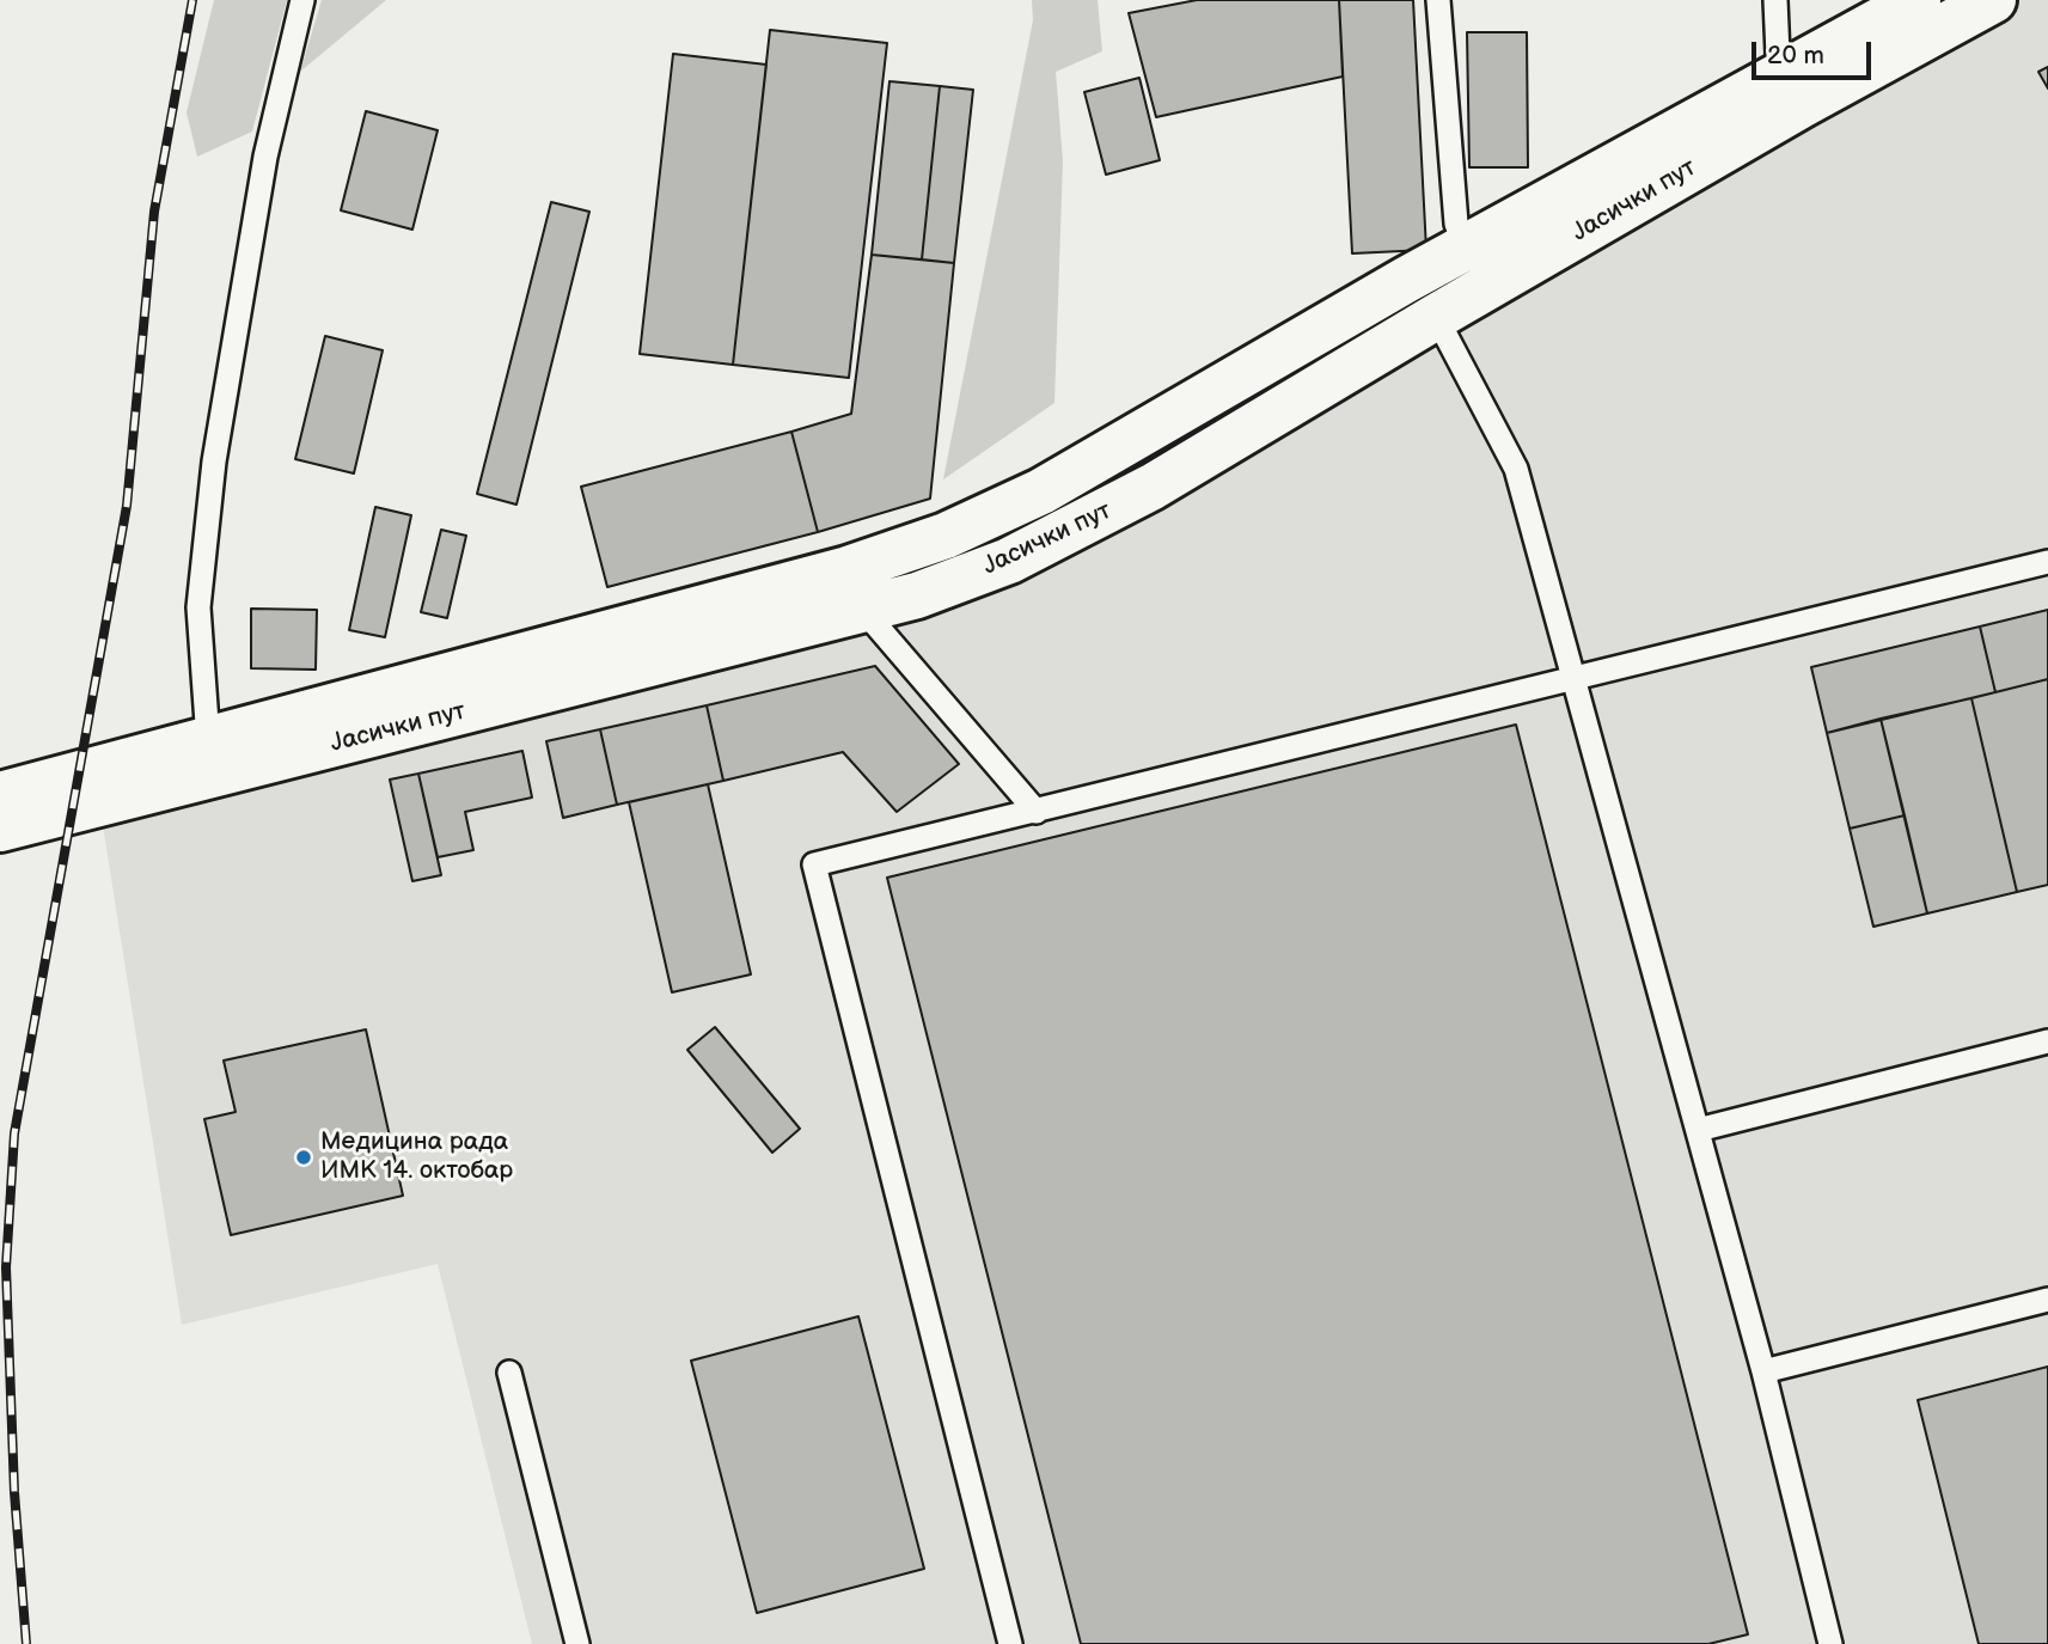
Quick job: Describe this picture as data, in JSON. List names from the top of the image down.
{
  "streets": {
    "main road": ["Јасички пут"]
  },
  "places": ["Медицина рада ИМК 14. октобар"],
  "scale_bar": "20 m"
}
